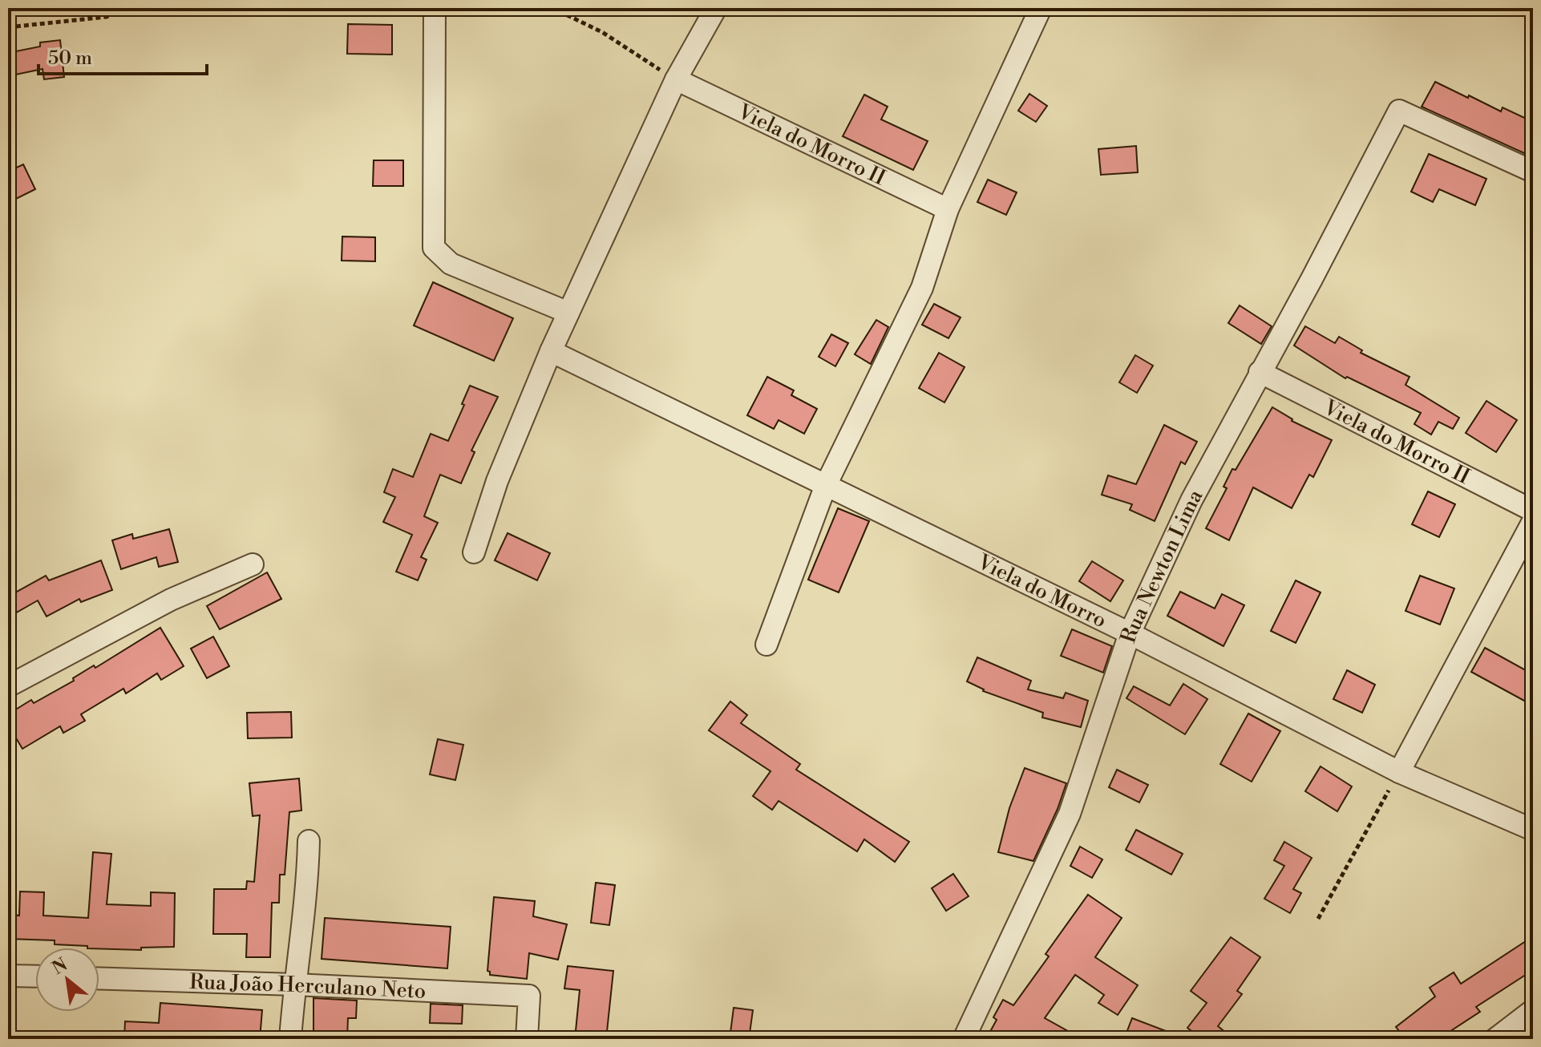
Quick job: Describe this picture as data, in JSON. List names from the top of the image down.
{
  "streets": {
    "street": [
      "Viela do Morro II",
      "Rua Newton Lima",
      "Viela do Morro",
      "Rua João Herculano Neto"
    ]
  },
  "crossings": [
    ["Viela do Morro II", "Rua Newton Lima"],
    ["Rua Newton Lima", "Viela do Morro"]
  ],
  "scale_bar": "50 m",
  "north": "top left"
}
